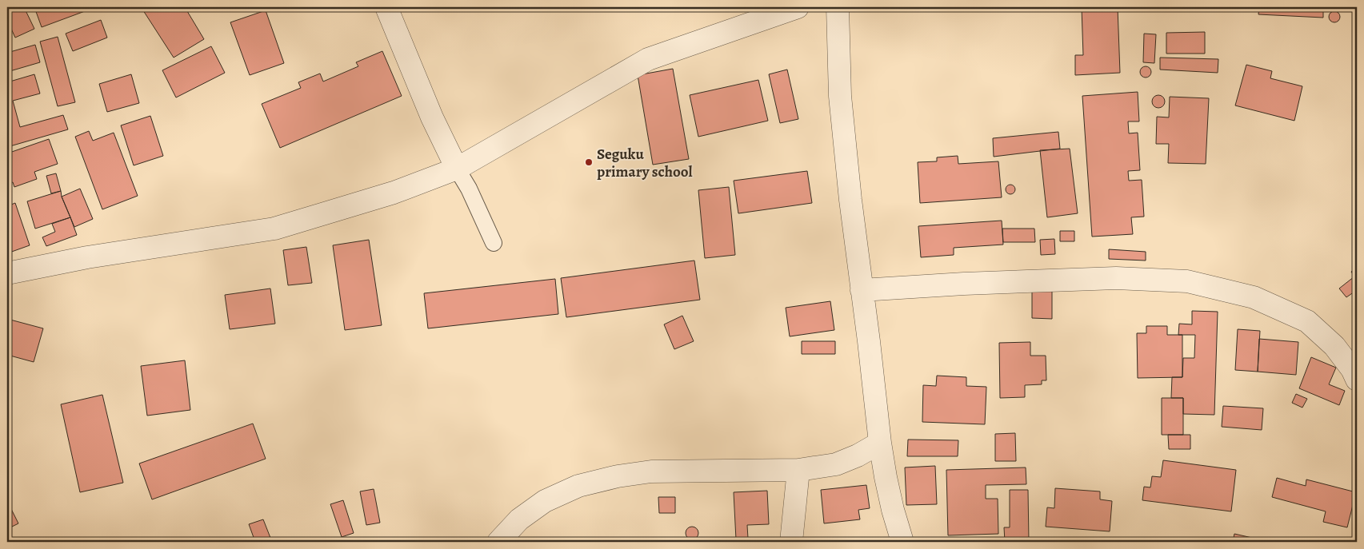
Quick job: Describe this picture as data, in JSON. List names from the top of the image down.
{
  "places": ["Seguku primary school"]
}
